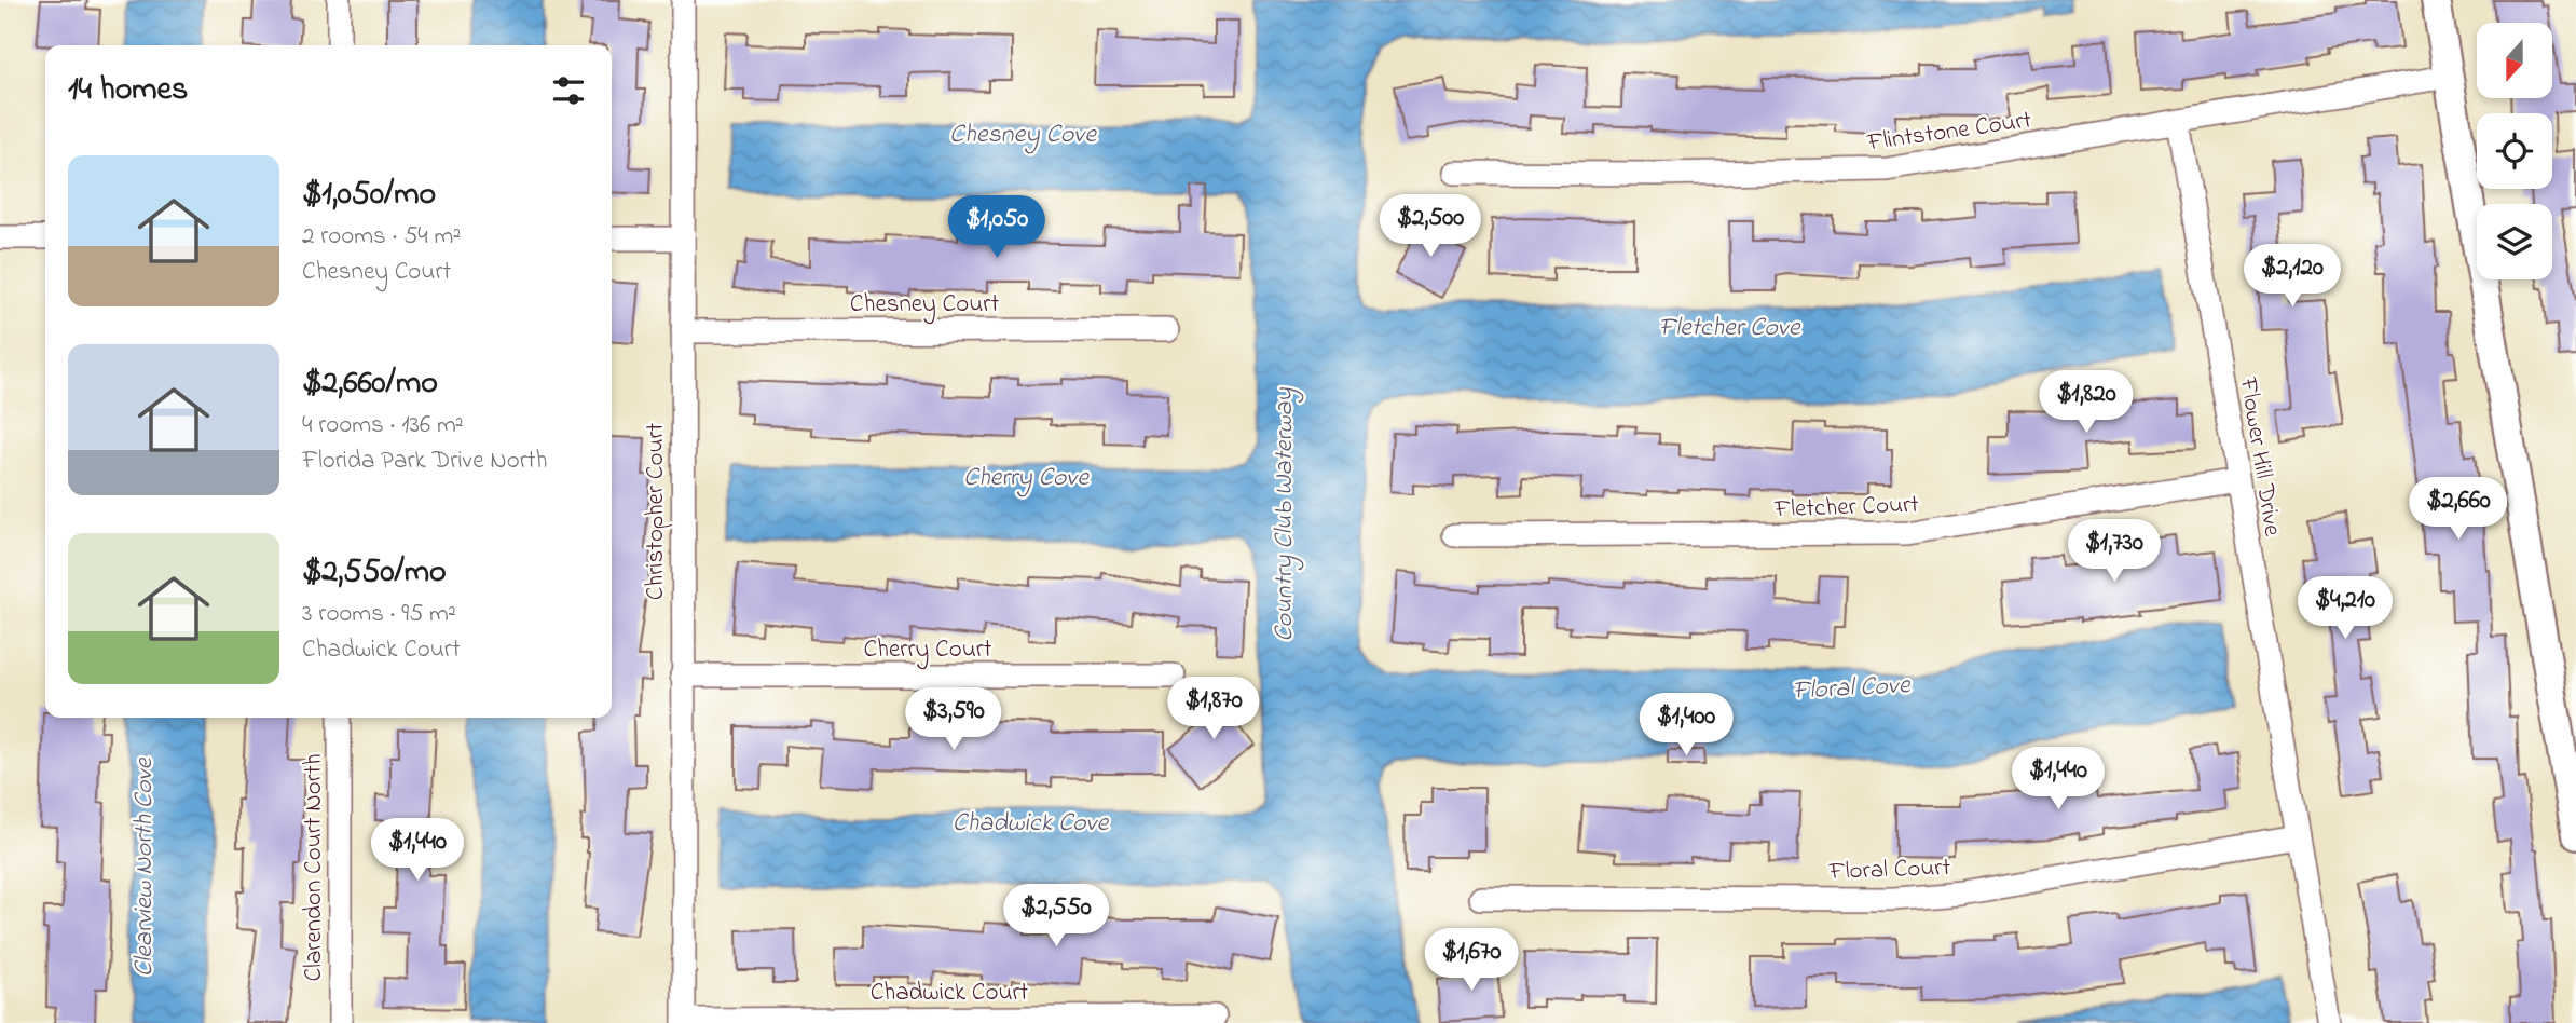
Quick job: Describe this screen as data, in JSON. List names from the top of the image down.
{
  "streets": {
    "street": [
      "Flintstone Court",
      "Chesney Court",
      "Flower Hill Drive",
      "Fletcher Court",
      "Christopher Court",
      "Cherry Court",
      "Clarendon Court North",
      "Floral Court",
      "Chadwick Court"
    ]
  },
  "crossings": [
    ["Flintstone Court", "Flower Hill Drive"],
    ["Chesney Court", "Christopher Court"],
    ["Flower Hill Drive", "Fletcher Court"],
    ["Flower Hill Drive", "Floral Court"],
    ["Christopher Court", "Cherry Court"],
    ["Christopher Court", "Chadwick Court"]
  ],
  "water": [
    "Chesney Cove",
    "Fletcher Cove",
    "Cherry Cove",
    "Country Club Waterway",
    "Floral Cove",
    "Chadwick Cove",
    "Clearview North Cove"
  ],
  "north": "bottom",
  "page": {
    "heading": "14 homes",
    "list": [
      {
        "name": "$1,050/mo",
        "note": "2 rooms · 54 m² · Chesney Court"
      },
      {
        "name": "$2,660/mo",
        "note": "4 rooms · 136 m² · Florida Park Drive North"
      },
      {
        "name": "$2,550/mo",
        "note": "3 rooms · 95 m² · Chadwick Court"
      }
    ],
    "price": [
      "$2,500",
      "$1,050",
      "$2,120",
      "$1,820",
      "$2,660",
      "$1,730",
      "$4,210",
      "$1,870",
      "$3,590",
      "$1,400",
      "$1,440",
      "$1,440",
      "$2,550",
      "$1,670"
    ]
  }
}
